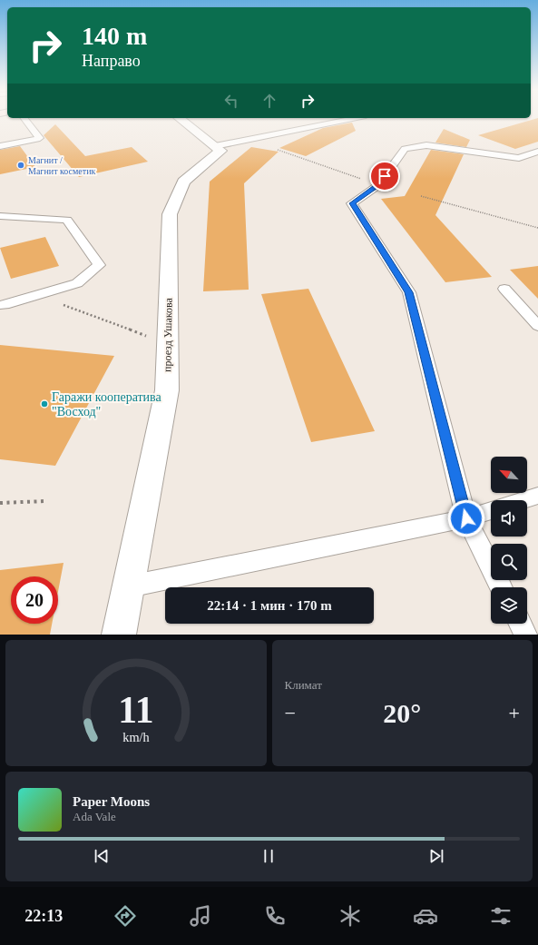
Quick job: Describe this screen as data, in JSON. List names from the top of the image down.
{
  "streets": {
    "street": ["проезд Ушакова"]
  },
  "places": ["Магнит / Магнит косметик", "Гаражи кооператива \"Восход\""],
  "north": "top left",
  "page": {
    "turn": ["140 m", "Направо"],
    "limit": "20",
    "trip": "22:14 · 1 мин · 170 m",
    "tile": "Климат",
    "heat": ["−", "20°", "+"],
    "song": ["Paper Moons", "Ada Vale"],
    "tabs": "22:13",
    "gauge": ["11", "km/h"]
  }
}
